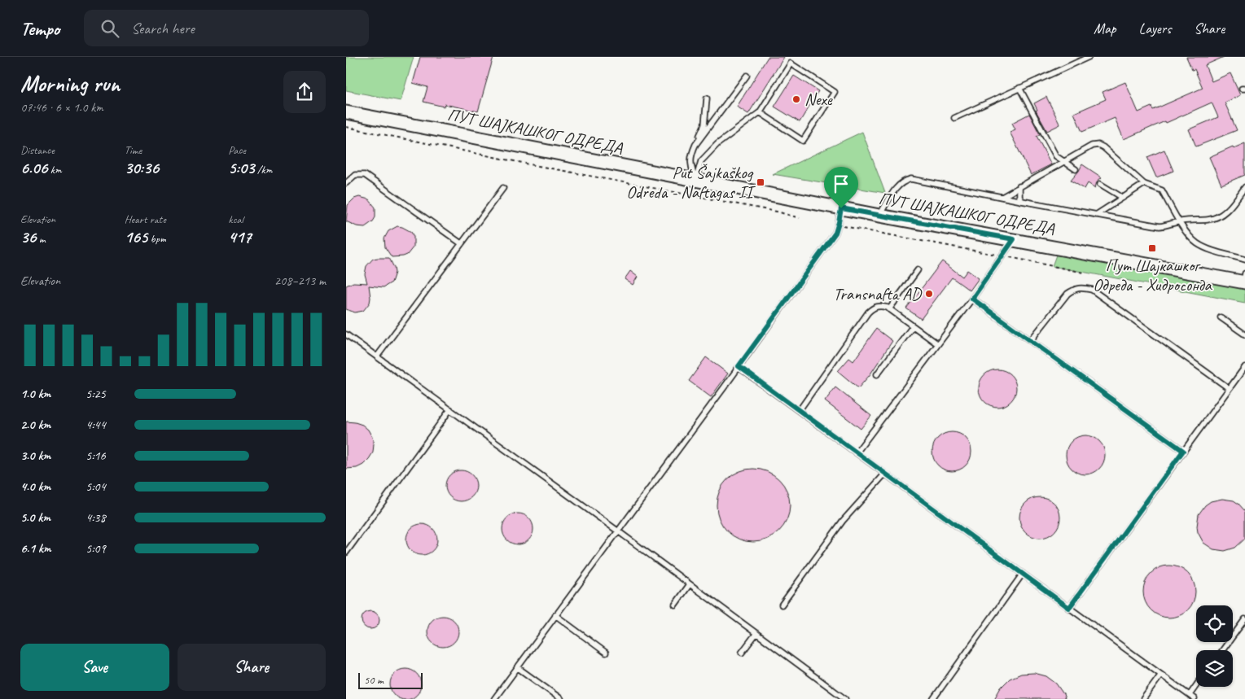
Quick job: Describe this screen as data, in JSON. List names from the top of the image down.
{
  "streets": {
    "street": ["ПУТ ШАЈКАШКОГ ОДРЕДА"]
  },
  "places": {
    "other": ["Nexe", "Transnafta AD"],
    "transit": ["Put Šajkaškog Odreda - Naftagas II", "Пут Шајкашког Одреда - Хидросонда"]
  },
  "scale_bar": "50 m",
  "page": {
    "header": "Tempo",
    "search": "Search here",
    "nav": ["Map", "Layers", "Share"],
    "heading": ["Morning run", "07:46 · 6 × 1.0 km"],
    "stats": [
      ["Distance", "6.06 km"],
      ["Time", "30:36"],
      ["Pace", "5:03 /km"],
      ["Elevation", "36 m"],
      ["Heart rate", "165 bpm"],
      ["kcal", "417"]
    ],
    "chart": ["Elevation", "208–213 m"],
    "list": [
      {
        "name": "1.0 km",
        "note": "5:25"
      },
      {
        "name": "2.0 km",
        "note": "4:44"
      },
      {
        "name": "3.0 km",
        "note": "5:16"
      },
      {
        "name": "4.0 km",
        "note": "5:04"
      },
      {
        "name": "5.0 km",
        "note": "4:38"
      },
      {
        "name": "6.1 km",
        "note": "5:09"
      }
    ],
    "buttons": ["Save", "Share"],
    "scale": "50 m"
  }
}
